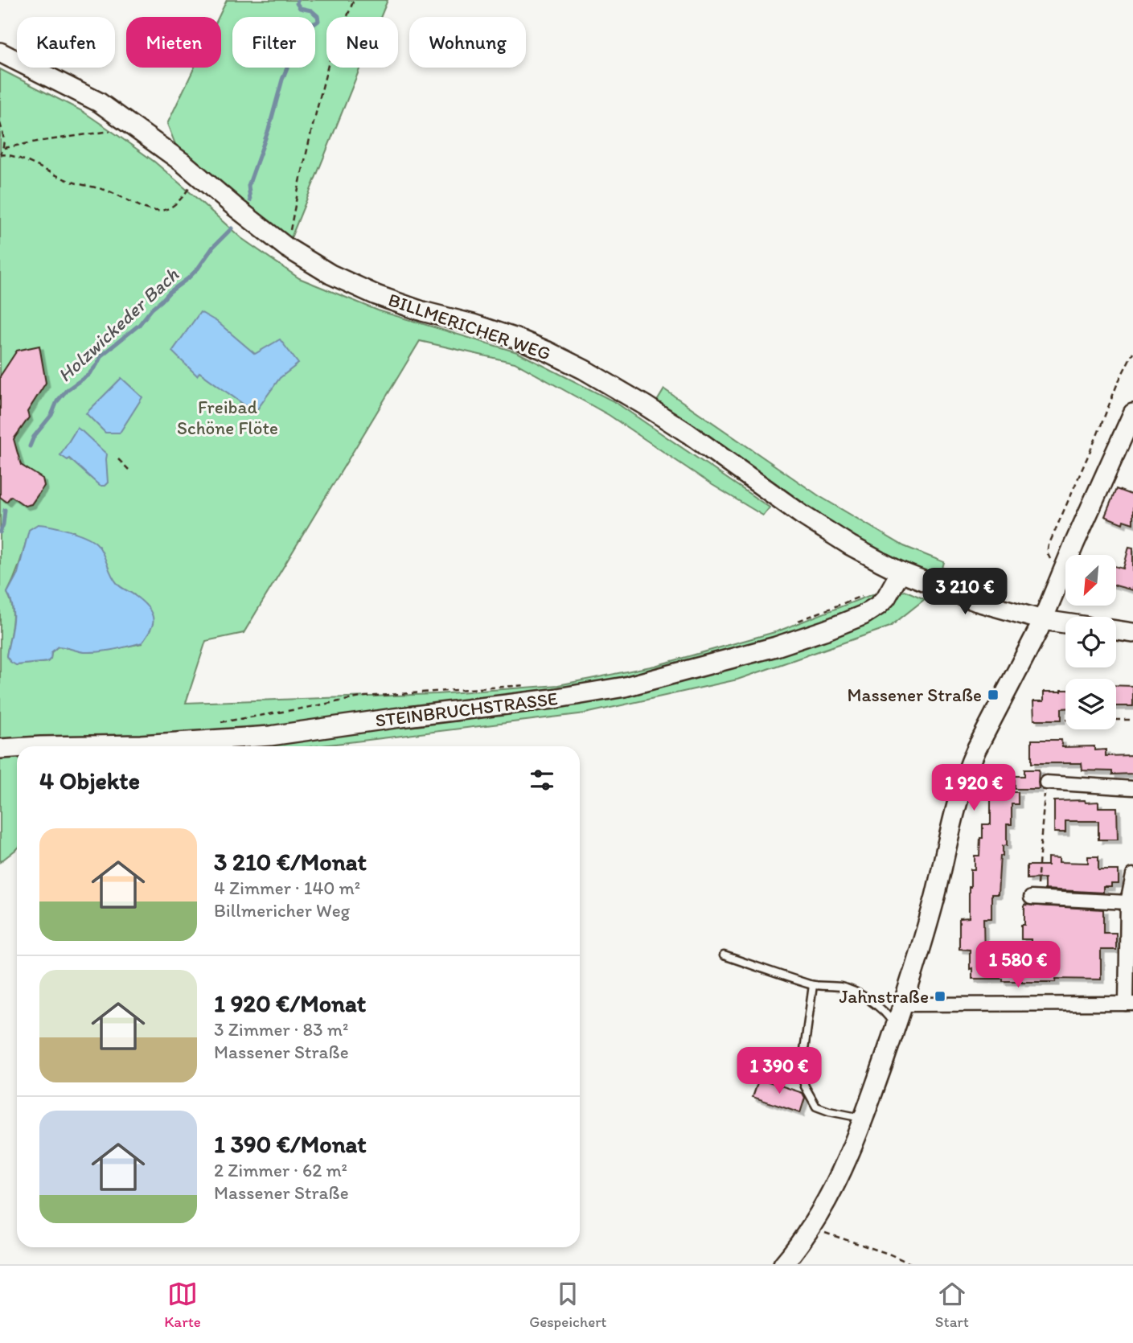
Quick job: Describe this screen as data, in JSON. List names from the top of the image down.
{
  "streets": {
    "street": ["BILLMERICHER WEG", "STEINBRUCHSTRASSE"]
  },
  "crossings": [
    ["BILLMERICHER WEG", "STEINBRUCHSTRASSE"]
  ],
  "water": ["Holzwickeder Bach"],
  "parks": ["Freibad Schöne Flöte"],
  "places": {
    "transit": ["Massener Straße", "Jahnstraße"]
  },
  "north": "bottom left",
  "page": {
    "chip": [
      "Kaufen",
      "Mieten",
      "Filter",
      "Neu",
      "Wohnung"
    ],
    "price": [
      "3 210 €",
      "1 920 €",
      "1 580 €",
      "1 390 €"
    ],
    "heading": "4 Objekte",
    "list": [
      {
        "name": "3 210 €/Monat",
        "note": "4 Zimmer · 140 m² · Billmericher Weg"
      },
      {
        "name": "1 920 €/Monat",
        "note": "3 Zimmer · 83 m² · Massener Straße"
      },
      {
        "name": "1 390 €/Monat",
        "note": "2 Zimmer · 62 m² · Massener Straße"
      }
    ],
    "tabs": ["Karte", "Gespeichert", "Start"]
  }
}
